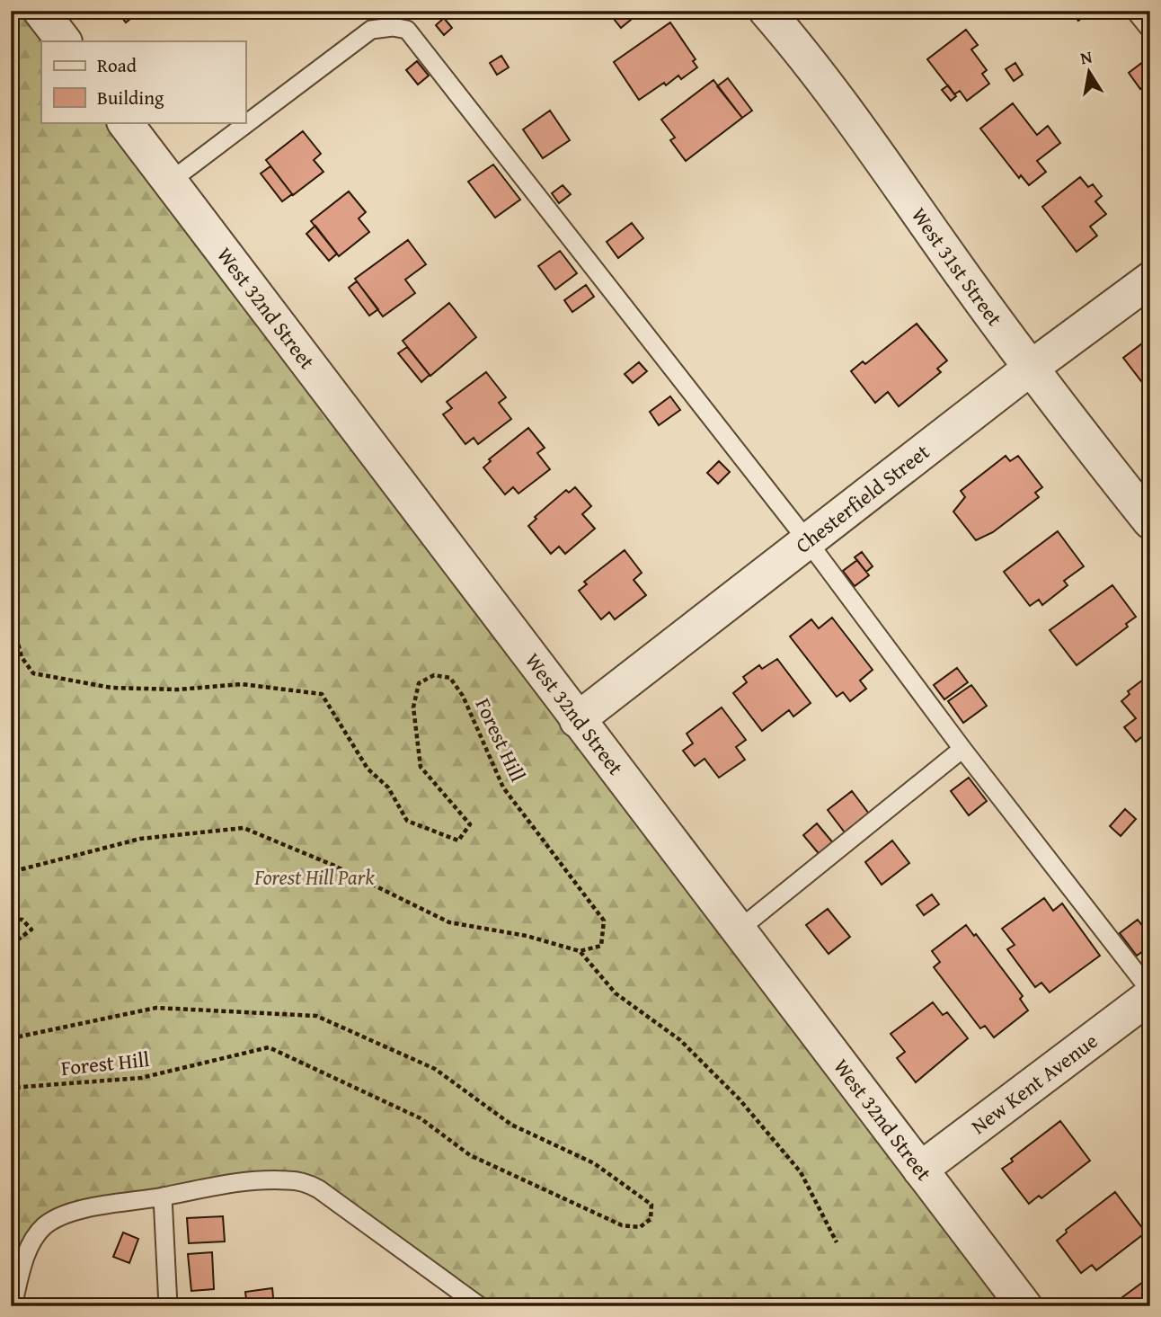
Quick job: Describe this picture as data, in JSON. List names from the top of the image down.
{
  "streets": {
    "street": [
      "West 31st Street",
      "West 32nd Street",
      "Chesterfield Street",
      "New Kent Avenue"
    ],
    "path": ["Forest Hill"]
  },
  "crossings": [
    ["West 31st Street", "Chesterfield Street"],
    ["West 32nd Street", "Chesterfield Street"],
    ["West 32nd Street", "New Kent Avenue"]
  ],
  "parks": ["Forest Hill Park"],
  "legend": ["Road", "Building"],
  "north": "top"
}
